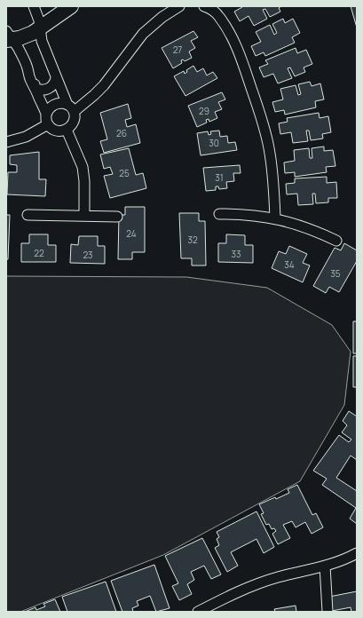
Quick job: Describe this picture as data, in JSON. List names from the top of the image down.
{
  "house_numbers": [
    "27",
    "29",
    "26",
    "30",
    "25",
    "31",
    "24",
    "32",
    "22",
    "33",
    "23",
    "34",
    "35"
  ]
}
